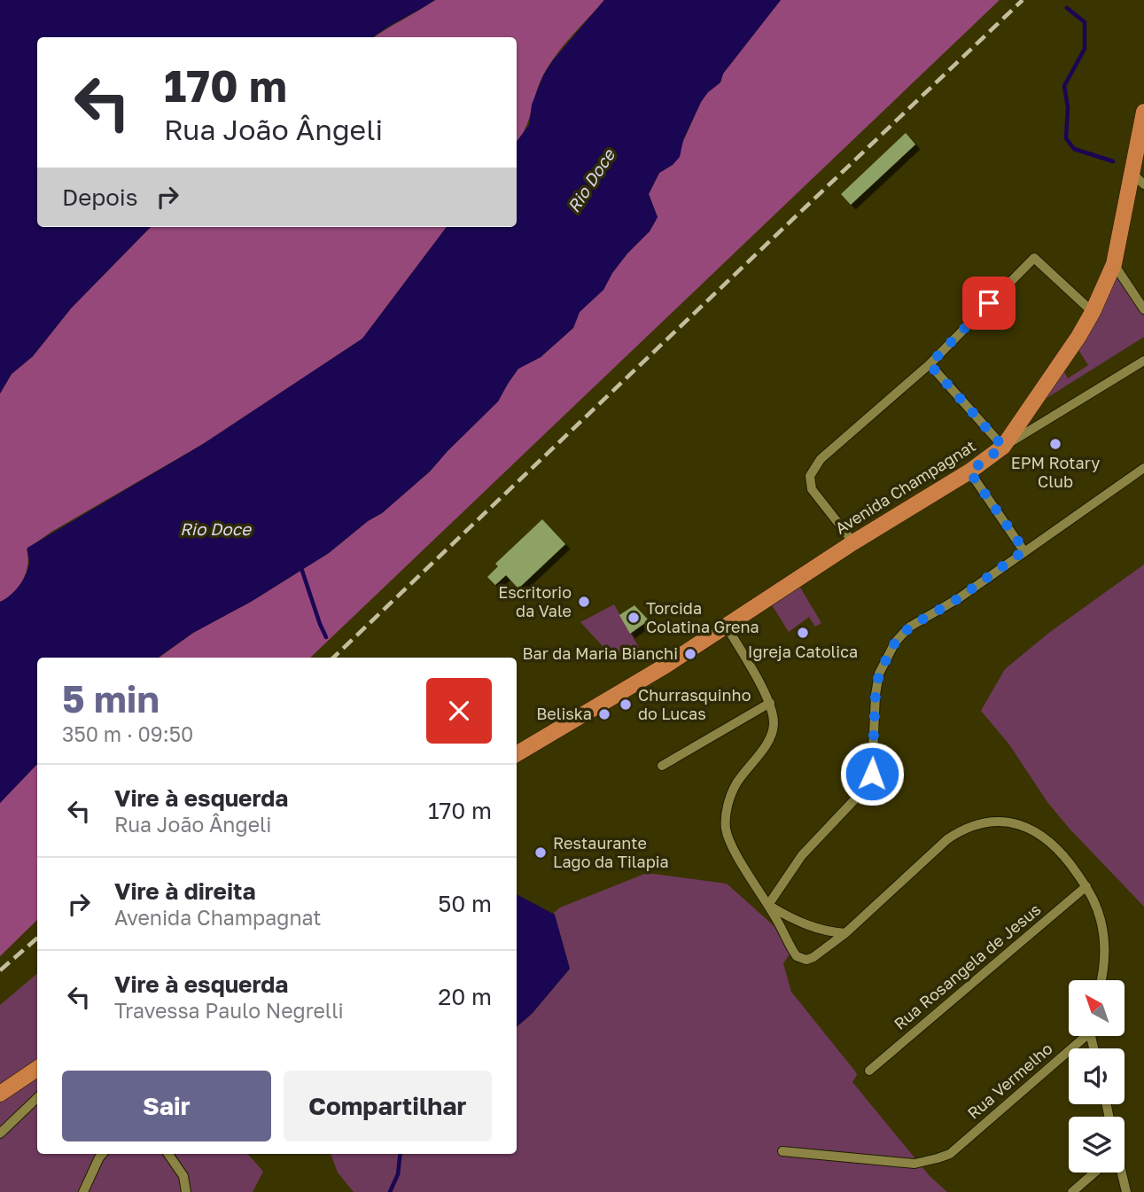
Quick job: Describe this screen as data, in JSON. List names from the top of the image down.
{
  "streets": {
    "main road": ["Avenida Champagnat"],
    "street": ["Rua Rosangela de Jesus", "Rua Vermelho"]
  },
  "water": ["Rio Doce"],
  "places": [
    "EPM Rotary Club",
    "Escritorio da Vale",
    "Torcida Colatina Grena",
    "Igreja Catolica",
    "Bar da Maria Bianchi",
    "Churrasquinho do Lucas",
    "Beliska",
    "Restaurante Lago da Tilapia"
  ],
  "north": "top left",
  "page": {
    "turn": ["170 m", "Rua João Ângeli"],
    "then": "Depois",
    "heading": ["5 min", "350 m · 09:50"],
    "list": [
      {
        "name": "Vire à esquerda",
        "note": "Rua João Ângeli",
        "value": "170 m"
      },
      {
        "name": "Vire à direita",
        "note": "Avenida Champagnat",
        "value": "50 m"
      },
      {
        "name": "Vire à esquerda",
        "note": "Travessa Paulo Negrelli",
        "value": "20 m"
      }
    ],
    "buttons": ["Sair", "Compartilhar"]
  }
}
